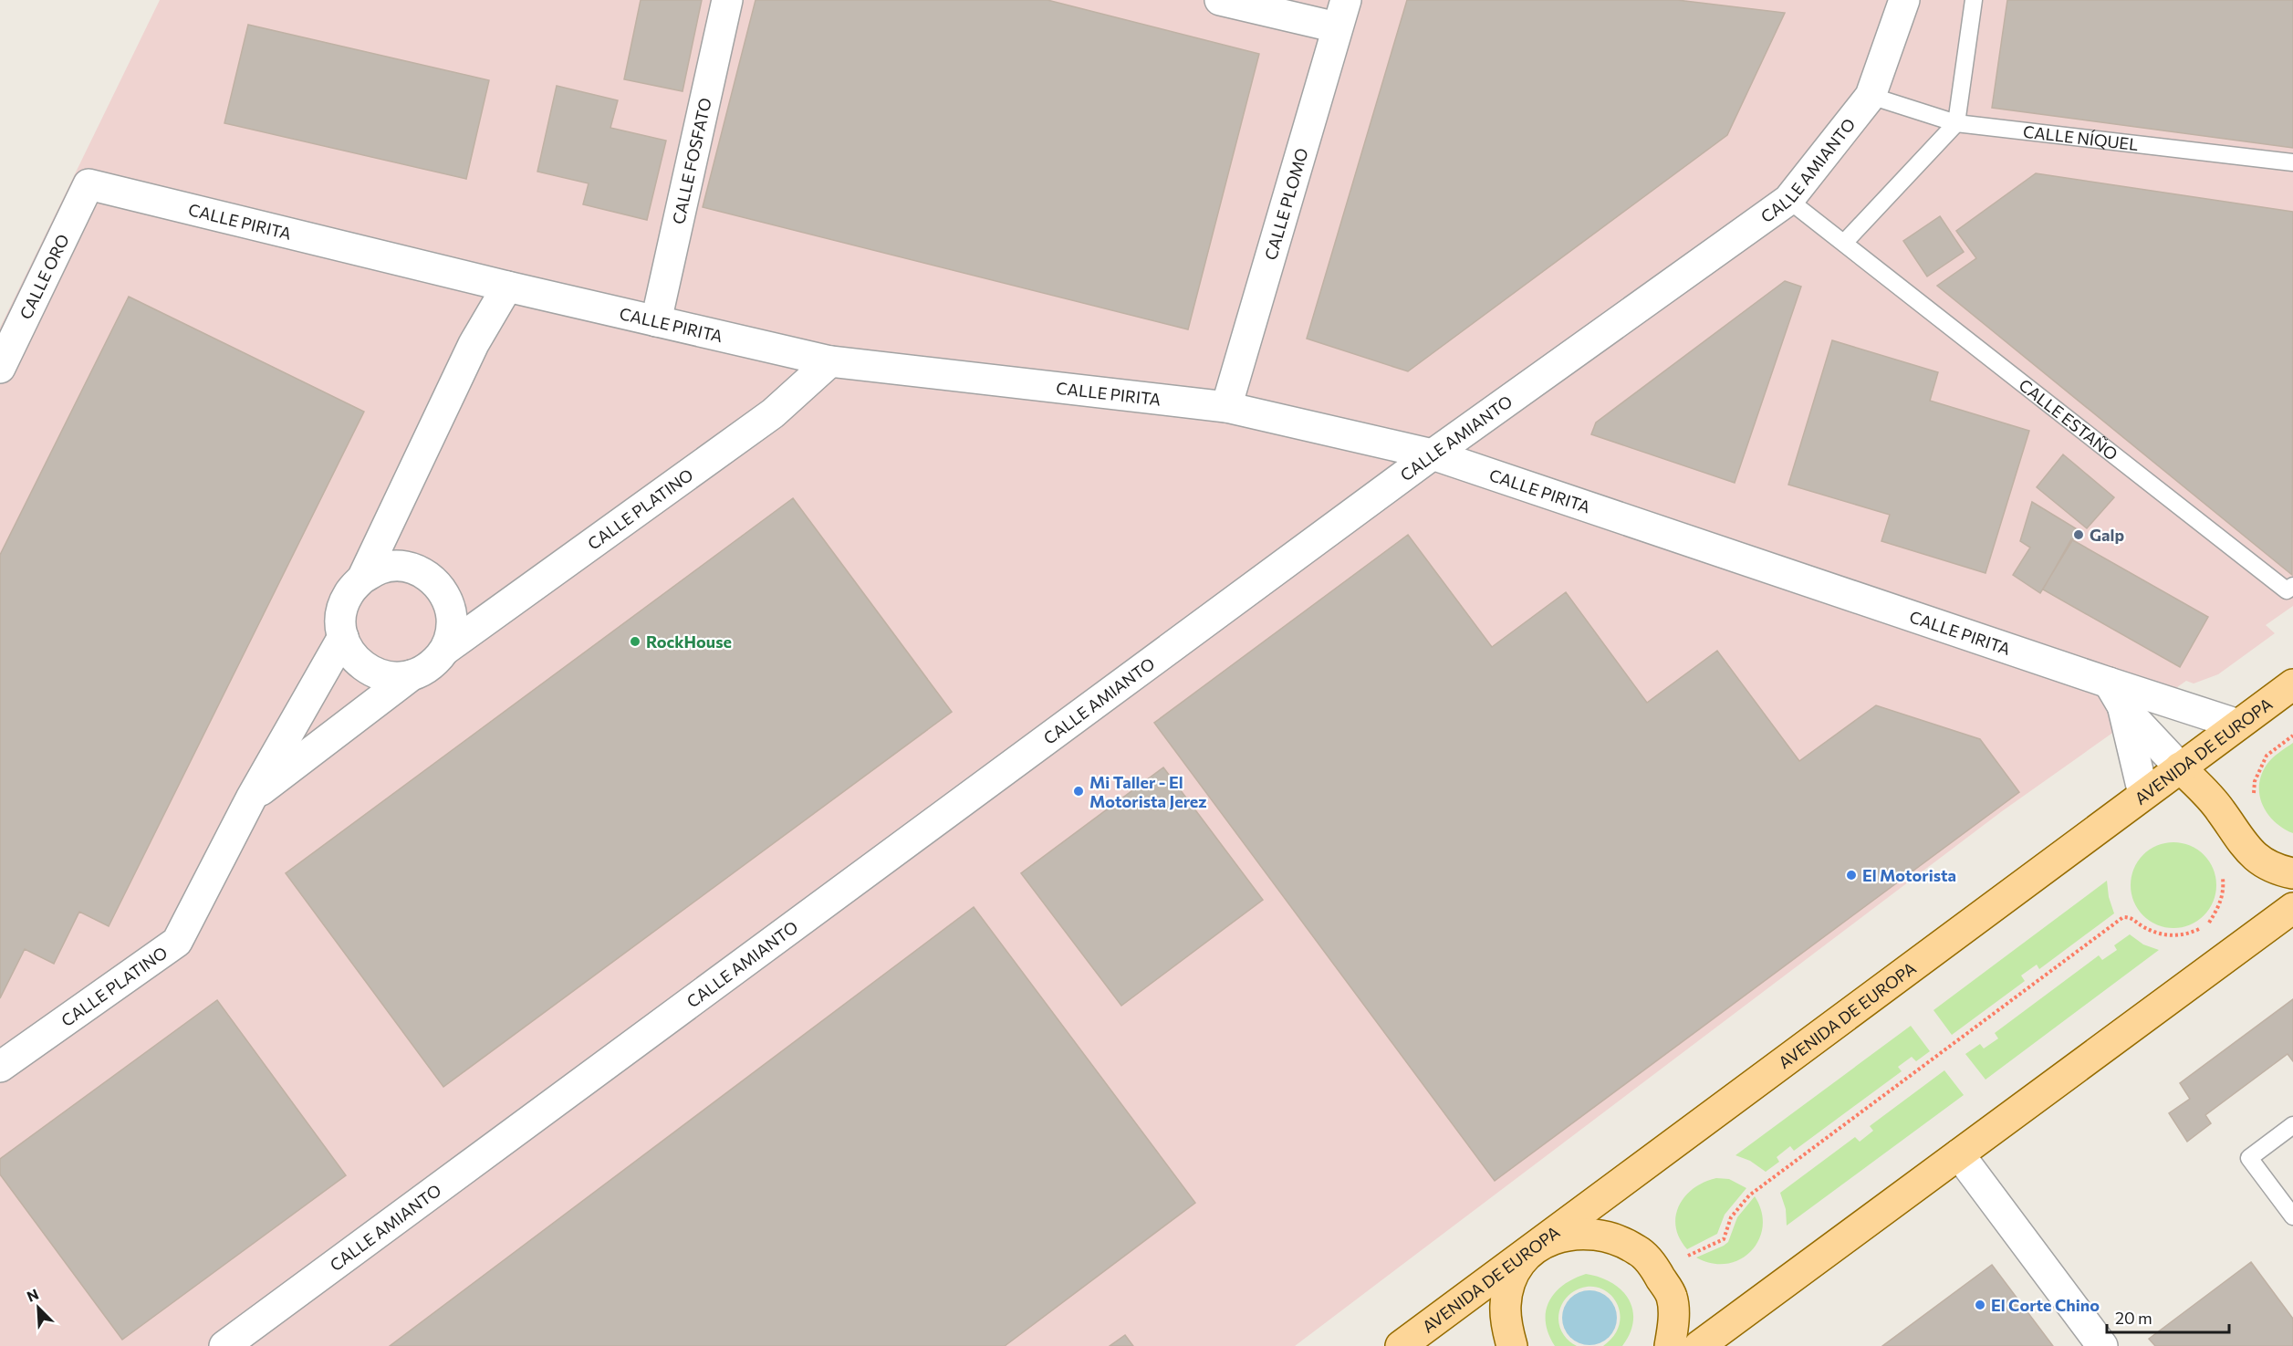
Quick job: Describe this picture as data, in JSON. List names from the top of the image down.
{
  "streets": {
    "main road": ["AVENIDA DE EUROPA"],
    "street": [
      "CALLE FOSFATO",
      "CALLE AMIANTO",
      "CALLE PLOMO",
      "CALLE PIRITA",
      "CALLE ORO",
      "CALLE PLATINO"
    ],
    "lane": ["CALLE NÍQUEL", "CALLE ESTAÑO"]
  },
  "crossings": [
    ["CALLE NÍQUEL", "CALLE AMIANTO"],
    ["CALLE FOSFATO", "CALLE PIRITA"],
    ["CALLE AMIANTO", "CALLE PIRITA"],
    ["CALLE AMIANTO", "CALLE ESTAÑO"],
    ["CALLE PLOMO", "CALLE PIRITA"],
    ["CALLE PIRITA", "CALLE ORO"],
    ["CALLE PIRITA", "CALLE PLATINO"],
    ["CALLE PIRITA", "AVENIDA DE EUROPA"]
  ],
  "places": [
    "Galp",
    "RockHouse",
    "Mi Taller - El Motorista Jerez",
    "El Motorista",
    "El Corte Chino"
  ],
  "scale_bar": "20 m",
  "north": "top left"
}
